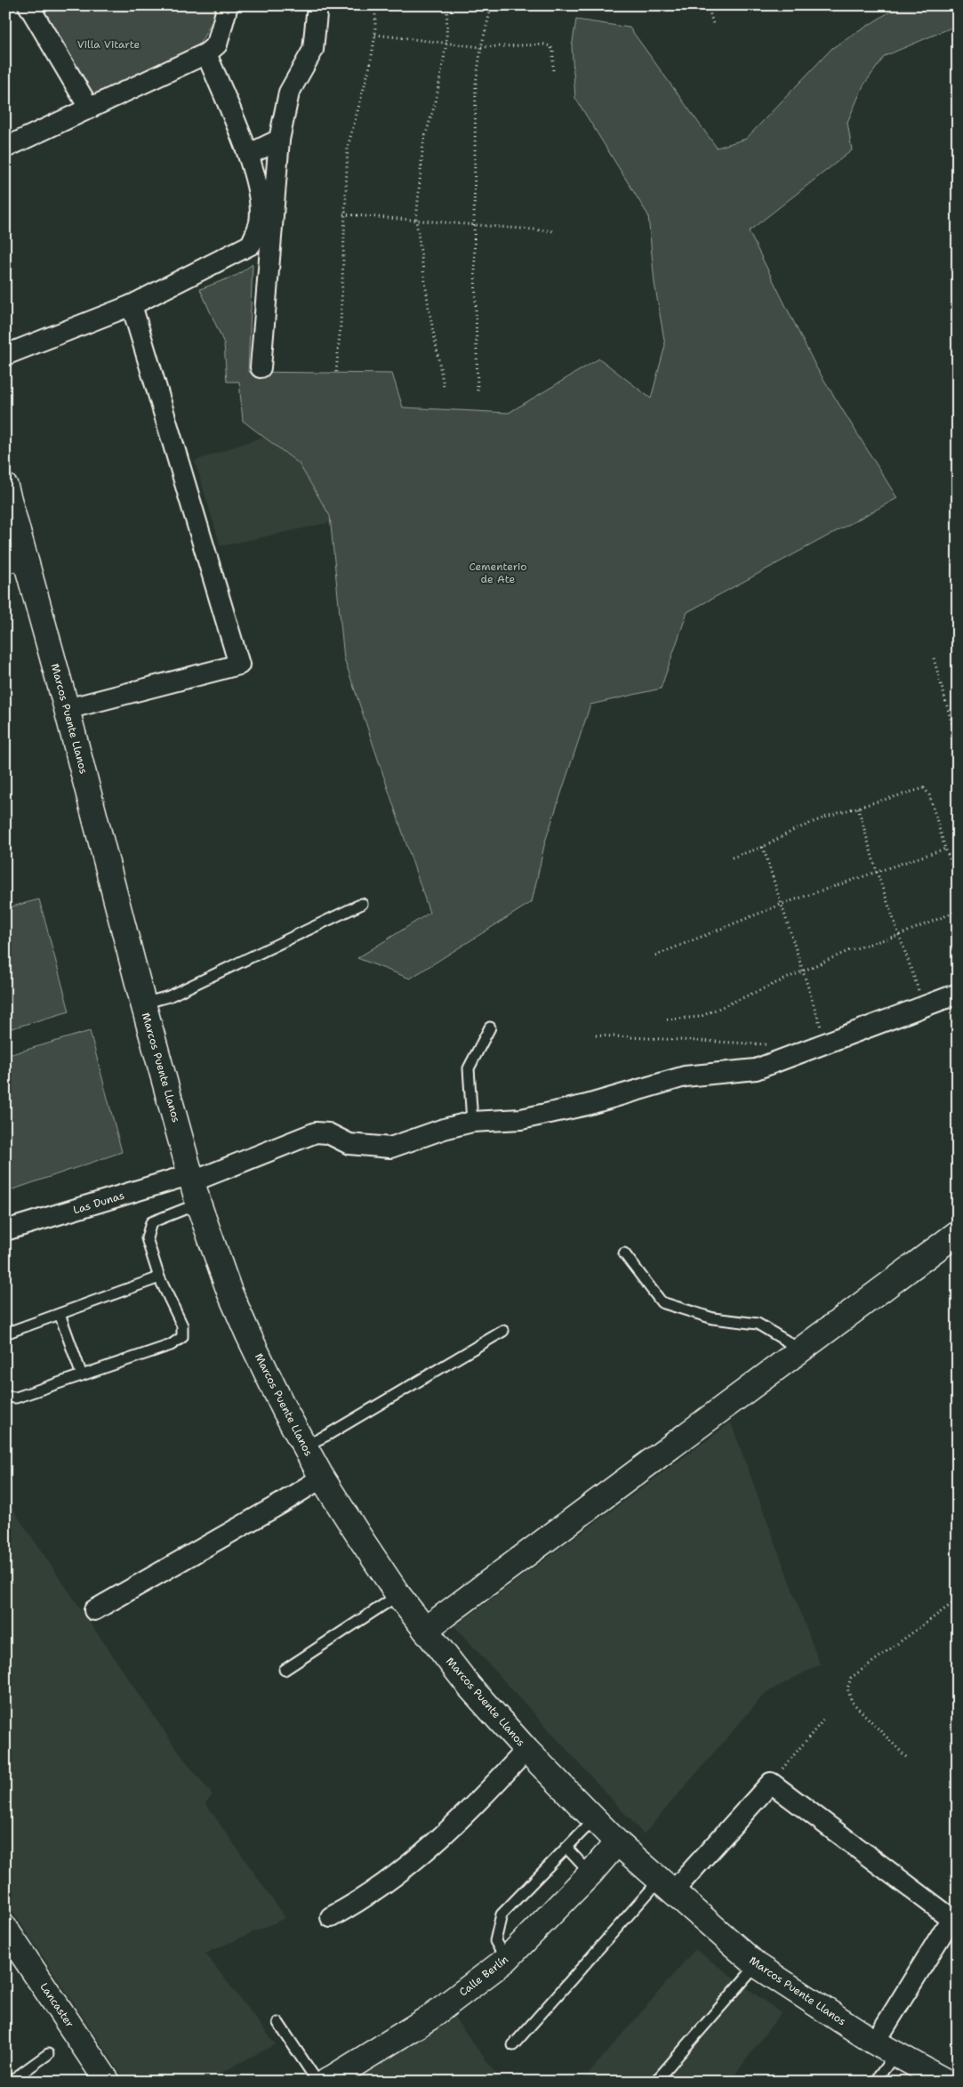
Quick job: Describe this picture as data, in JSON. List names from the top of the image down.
{
  "streets": {
    "street": [
      "Marcos Puente Llanos",
      "Las Dunas",
      "Calle Berlín",
      "Lancaster"
    ]
  },
  "crossings": [
    ["Marcos Puente Llanos", "Las Dunas"],
    ["Marcos Puente Llanos", "Calle Berlín"]
  ],
  "parks": ["Villa Vitarte", "Cementerio de Ate"]
}
